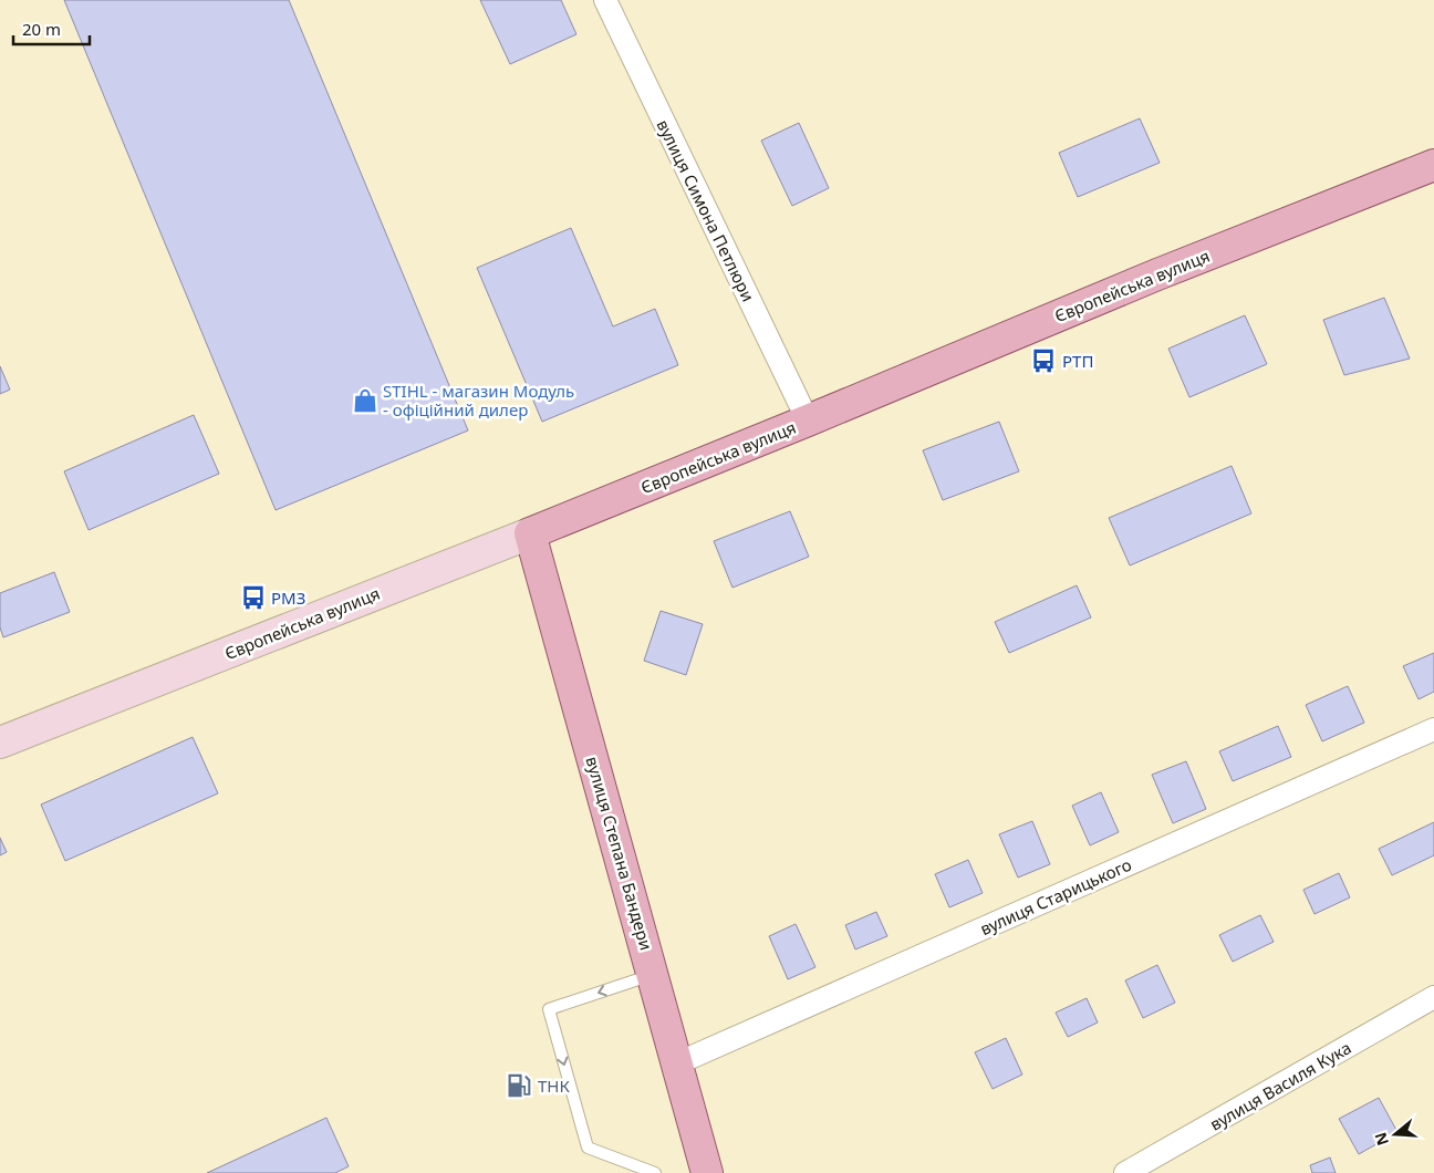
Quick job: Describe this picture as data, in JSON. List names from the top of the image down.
{
  "streets": {
    "main road": ["Європейська вулиця", "вулиця Степана Бандери"],
    "street": ["вулиця Симона Петлюри", "вулиця Старицького", "вулиця Василя Кука"]
  },
  "crossings": [
    ["вулиця Симона Петлюри", "Європейська вулиця"],
    ["Європейська вулиця", "вулиця Степана Бандери"],
    ["вулиця Степана Бандери", "вулиця Старицького"]
  ],
  "places": {
    "bus stop": ["РТП", "РМЗ"],
    "shop": ["STIHL - магазин Модуль - офіційний дилер"],
    "fuel station": ["ТНК"]
  },
  "scale_bar": "20 m",
  "north": "left"
}
